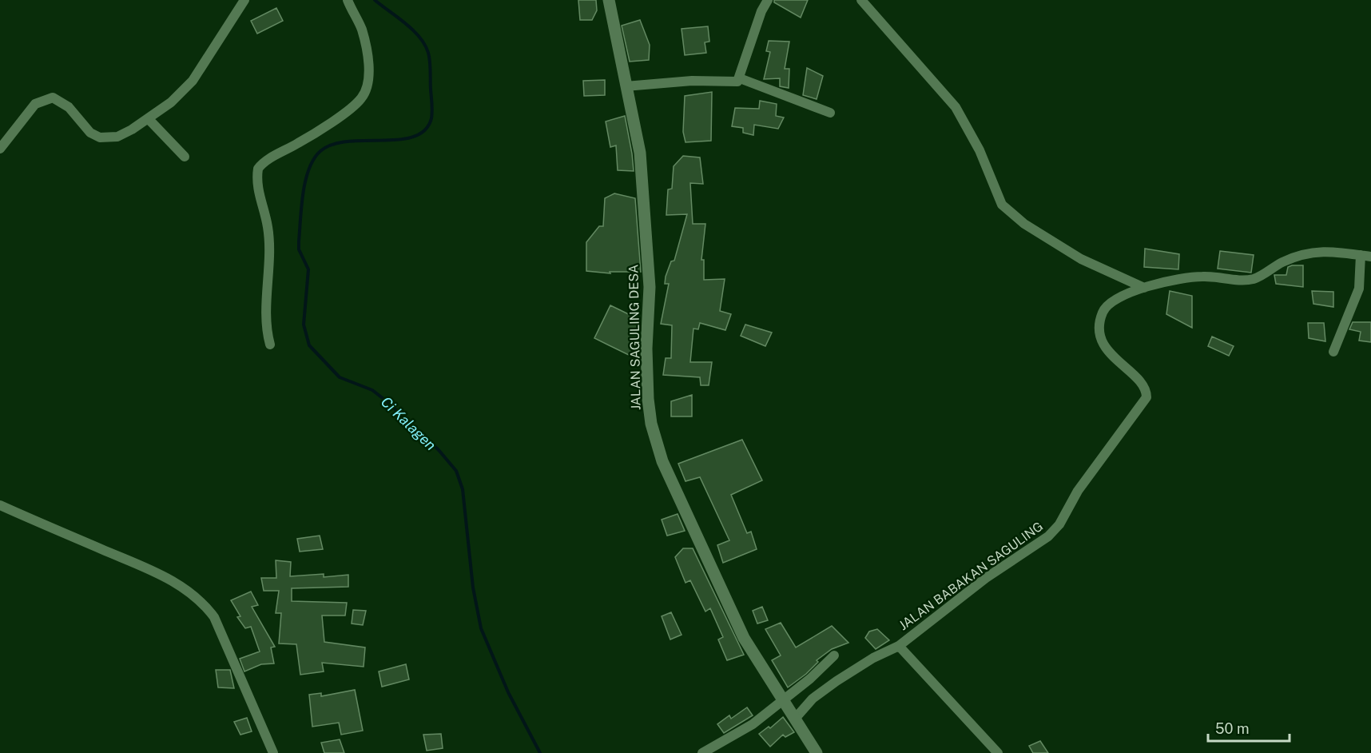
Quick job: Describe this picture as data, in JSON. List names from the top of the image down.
{
  "streets": {
    "street": ["JALAN SAGULING DESA", "JALAN BABAKAN SAGULING"]
  },
  "crossings": [
    ["JALAN SAGULING DESA", "JALAN BABAKAN SAGULING"]
  ],
  "water": ["Ci Kalagen"],
  "scale_bar": "50 m"
}
